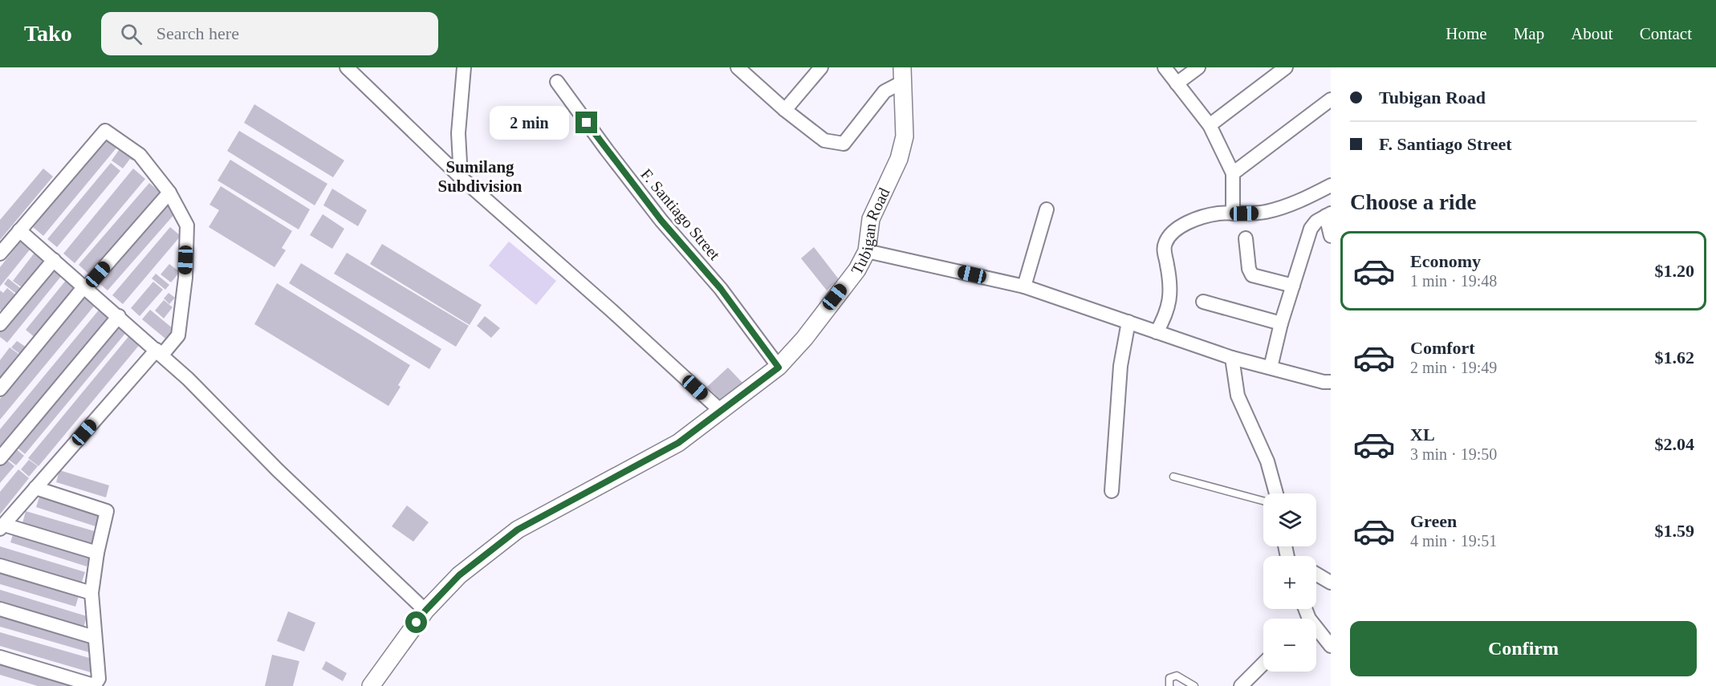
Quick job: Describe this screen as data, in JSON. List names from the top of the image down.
{
  "streets": {
    "street": ["F. Santiago Street", "Tubigan Road"]
  },
  "crossings": [
    ["F. Santiago Street", "Tubigan Road"]
  ],
  "districts": ["Sumilang Subdivision"],
  "page": {
    "header": "Tako",
    "search": "Search here",
    "nav": [
      "Home",
      "Map",
      "About",
      "Contact"
    ],
    "banner": ["Tubigan Road", "F. Santiago Street"],
    "bubble": "2 min",
    "heading": "Choose a ride",
    "list": [
      {
        "name": "Economy",
        "note": "1 min · 19:48",
        "value": "$1.20"
      },
      {
        "name": "Comfort",
        "note": "2 min · 19:49",
        "value": "$1.62"
      },
      {
        "name": "XL",
        "note": "3 min · 19:50",
        "value": "$2.04"
      },
      {
        "name": "Green",
        "note": "4 min · 19:51",
        "value": "$1.59"
      }
    ],
    "map_buttons": ["+", "−"],
    "buttons": "Confirm"
  }
}
